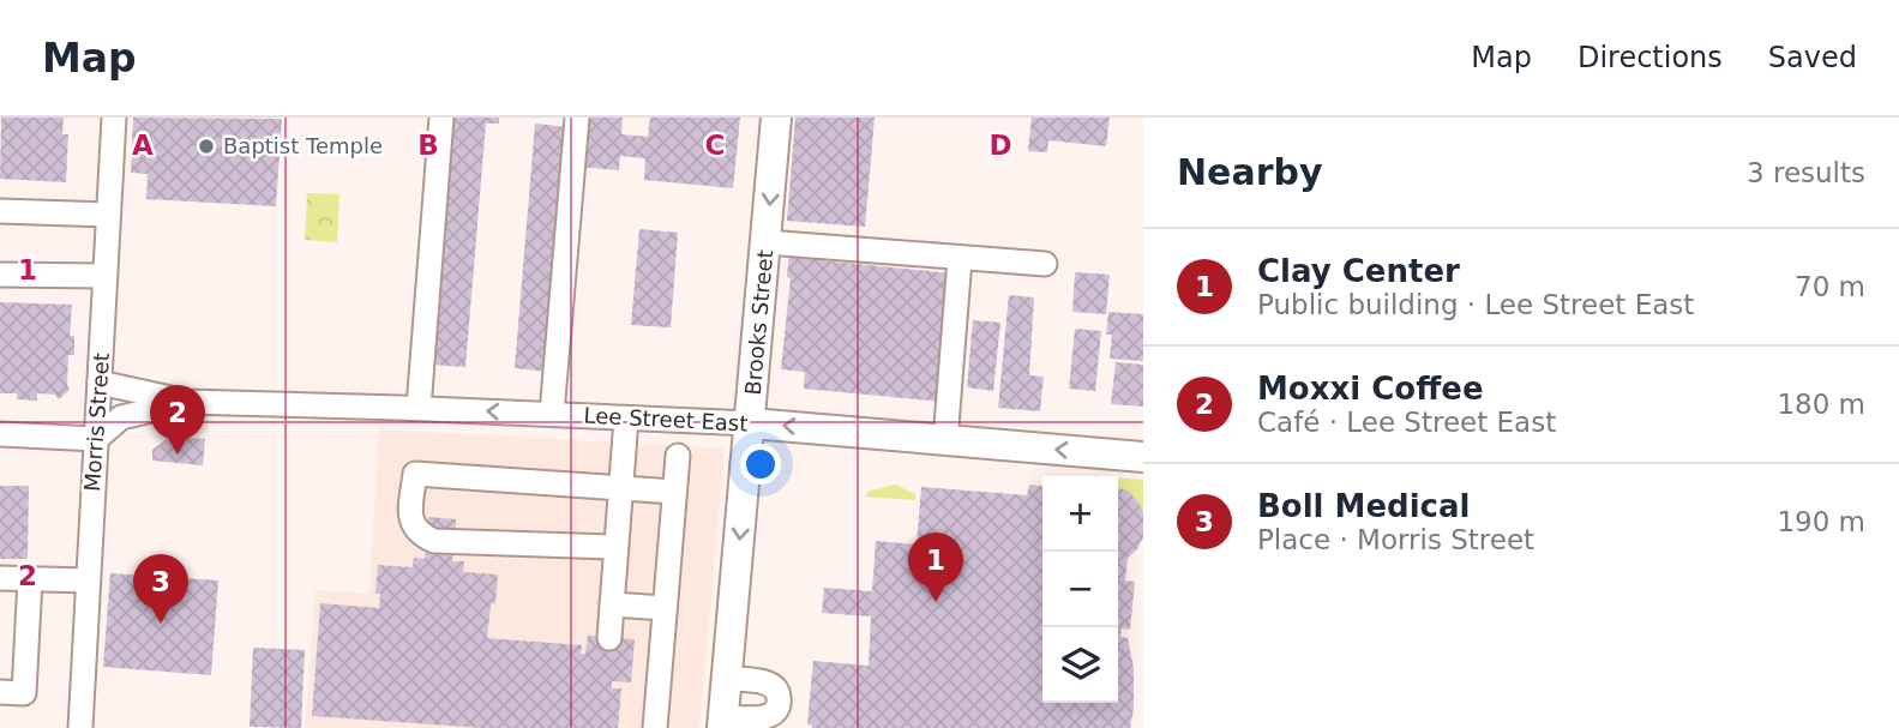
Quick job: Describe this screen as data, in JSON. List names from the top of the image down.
{
  "streets": {
    "main road": ["Brooks Street", "Lee Street East"],
    "street": ["Morris Street"]
  },
  "crossings": [
    ["Brooks Street", "Lee Street East"],
    ["Lee Street East", "Morris Street"]
  ],
  "one_way": ["Brooks Street"],
  "places": ["Baptist Temple"],
  "page": {
    "header": "Map",
    "nav": ["Map", "Directions", "Saved"],
    "heading": ["Nearby", "3 results"],
    "list": [
      {
        "mark": "1",
        "name": "Clay Center",
        "note": "Public building · Lee Street East",
        "value": "70 m"
      },
      {
        "mark": "2",
        "name": "Moxxi Coffee",
        "note": "Café · Lee Street East",
        "value": "180 m"
      },
      {
        "mark": "3",
        "name": "Boll Medical",
        "note": "Place · Morris Street",
        "value": "190 m"
      }
    ],
    "pins": ["2", "1", "3"],
    "map_buttons": ["+", "−"]
  },
  "grid": {
    "columns": [
      "A",
      "B",
      "C",
      "D"
    ],
    "rows": ["1", "2"]
  }
}
